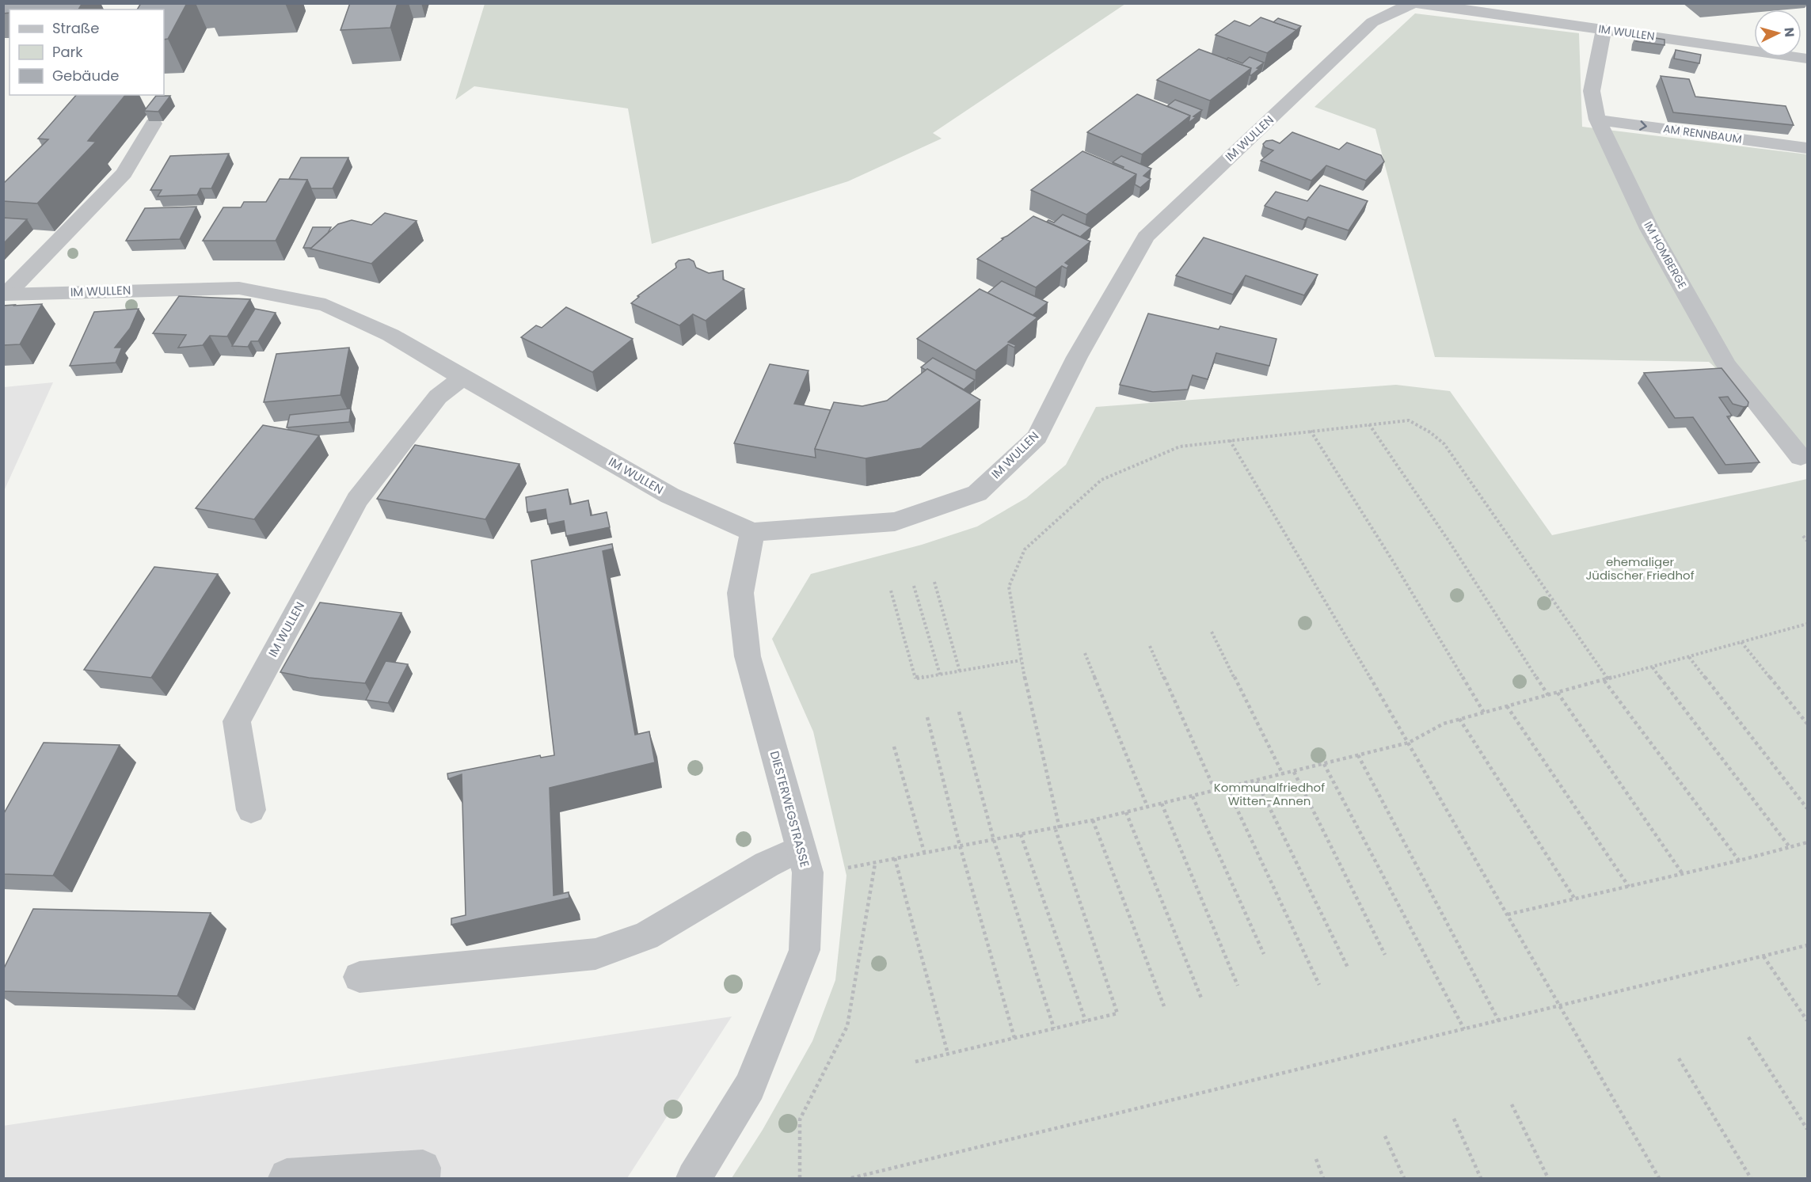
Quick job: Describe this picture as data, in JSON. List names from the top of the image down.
{
  "streets": {
    "street": [
      "IM WULLEN",
      "AM RENNBAUM",
      "IM HOMBERGE",
      "DIESTERWEGSTRASSE"
    ]
  },
  "crossings": [
    ["IM WULLEN", "IM HOMBERGE"],
    ["IM WULLEN", "DIESTERWEGSTRASSE"],
    ["AM RENNBAUM", "IM HOMBERGE"]
  ],
  "one_way": ["AM RENNBAUM"],
  "parks": ["ehemaliger Jüdischer Friedhof", "Kommunalfriedhof Witten-Annen"],
  "legend": ["Straße", "Park", "Gebäude"],
  "north": "right"
}
